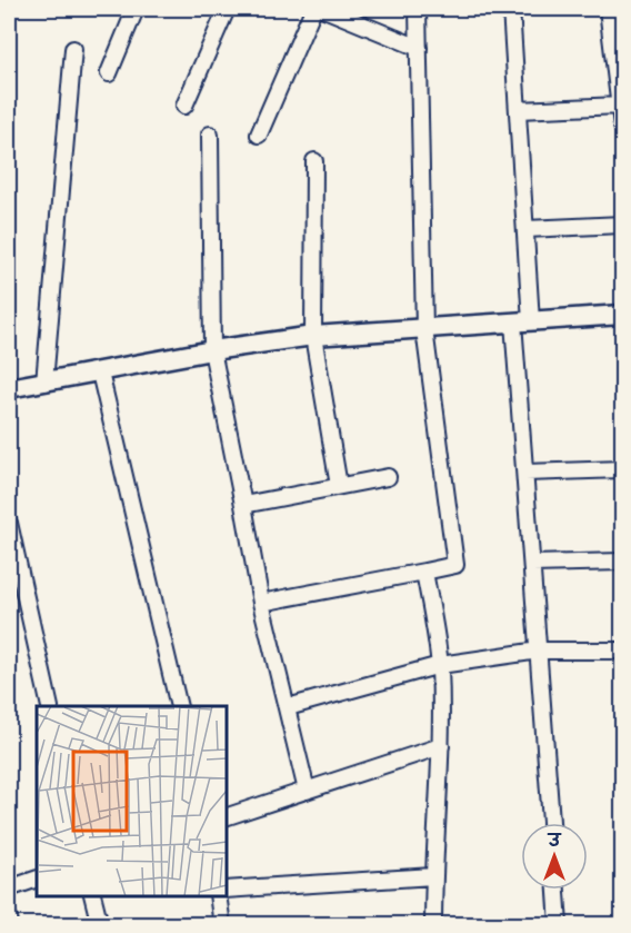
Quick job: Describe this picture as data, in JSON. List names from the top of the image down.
{
  "north": "top"
}
